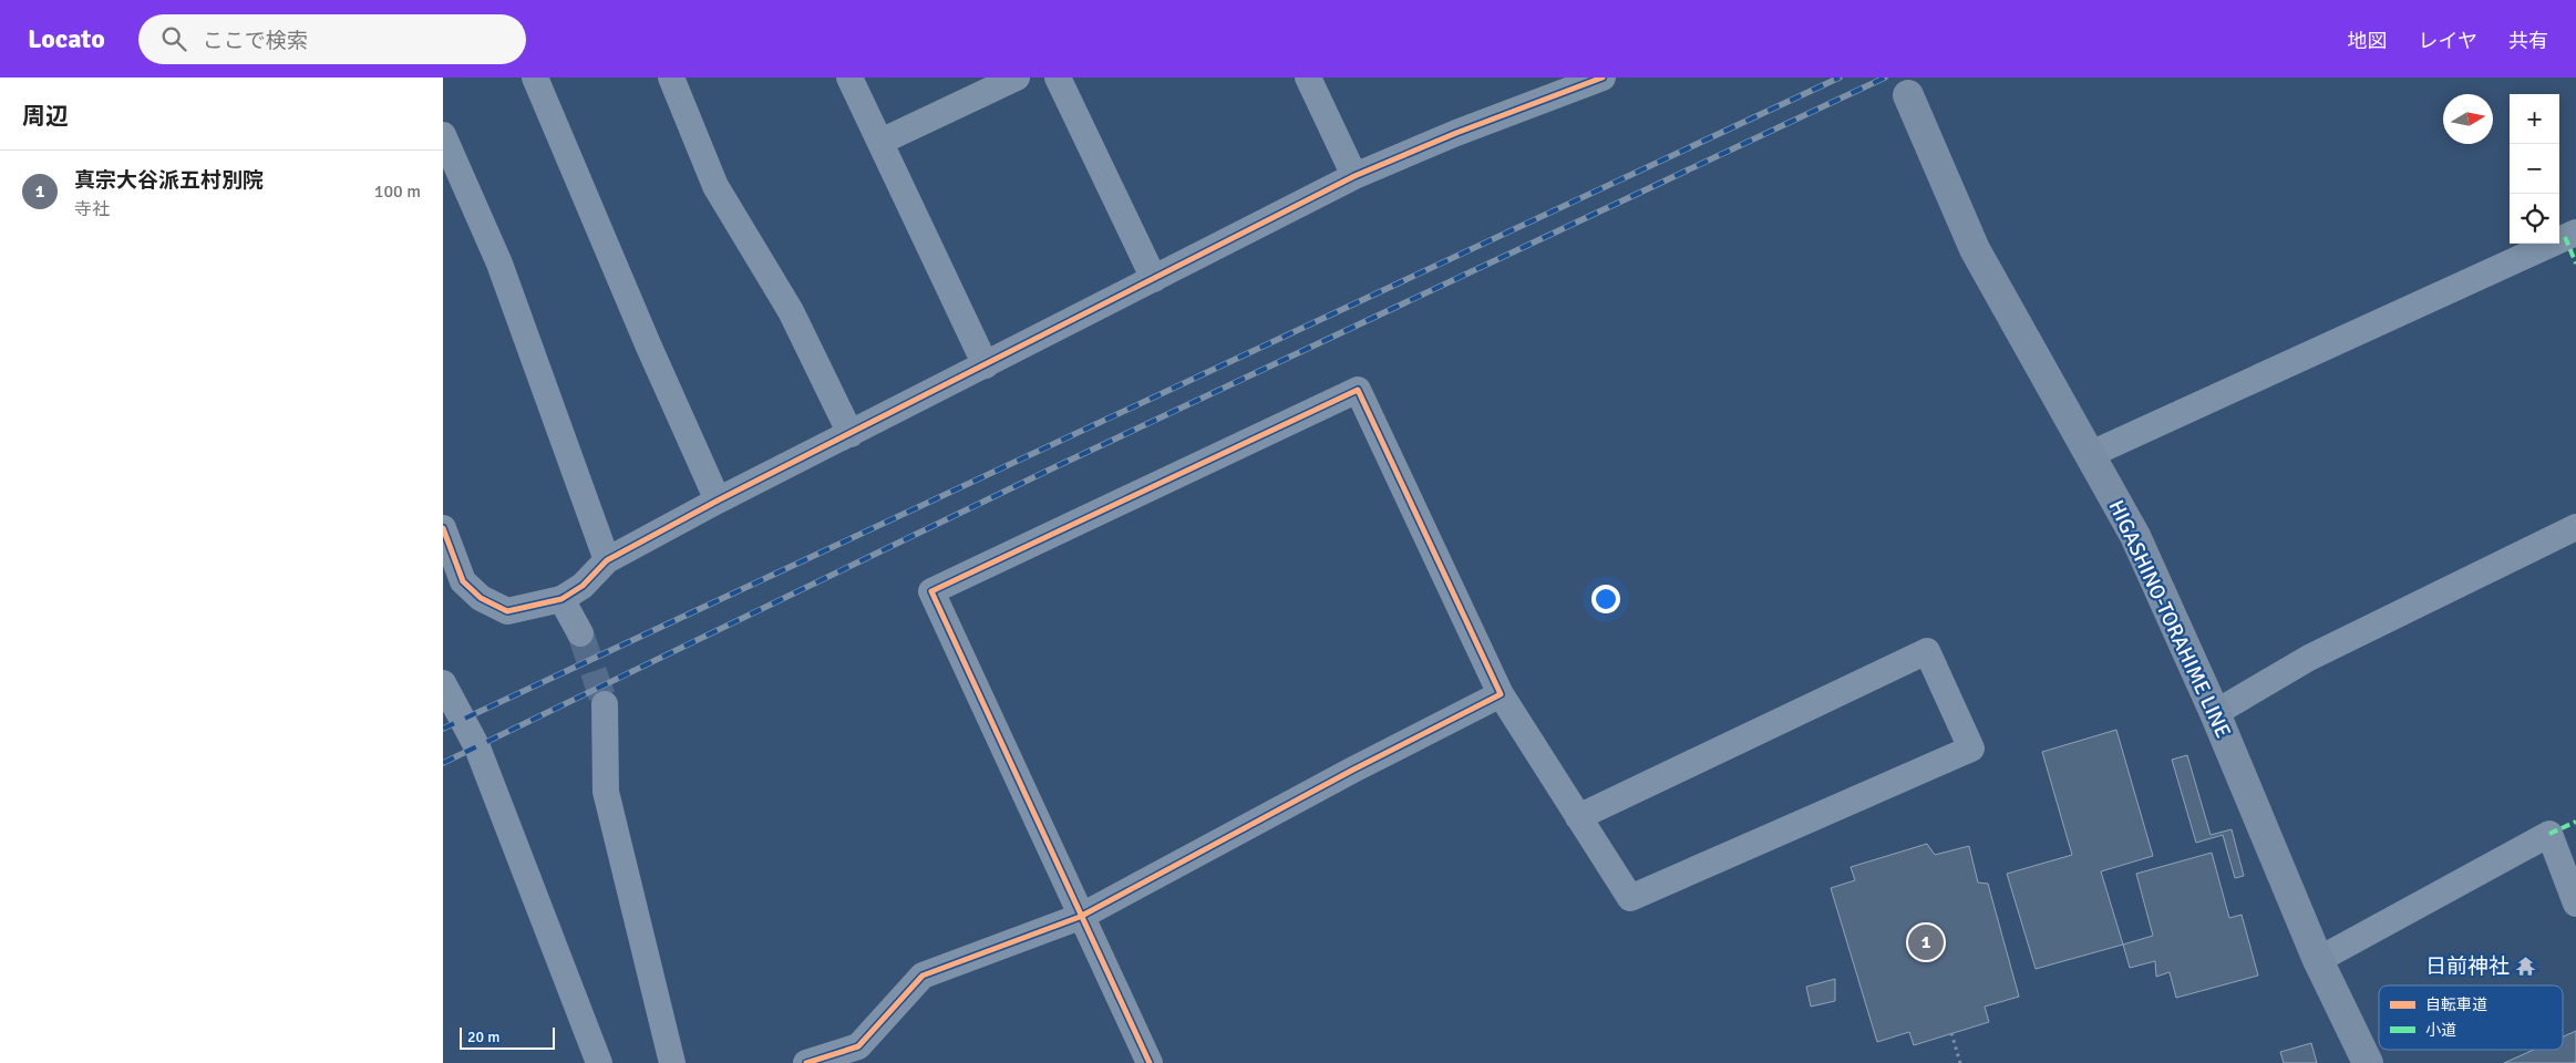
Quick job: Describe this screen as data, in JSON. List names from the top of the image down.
{
  "streets": {
    "main road": ["HIGASHINO-TORAHIME LINE"]
  },
  "places": {
    "temple": ["日前神社"]
  },
  "legend": ["自転車道", "小道"],
  "scale_bar": "20 m",
  "north": "right",
  "page": {
    "header": "Locato",
    "search": "ここで検索",
    "nav": ["地図", "レイヤ", "共有"],
    "heading": "周辺",
    "map_buttons": ["+", "−"],
    "list": [
      {
        "mark": "1",
        "name": "真宗大谷派五村別院",
        "note": "寺社",
        "value": "100 m"
      }
    ],
    "pins": "1",
    "scale": "20 m"
  }
}
